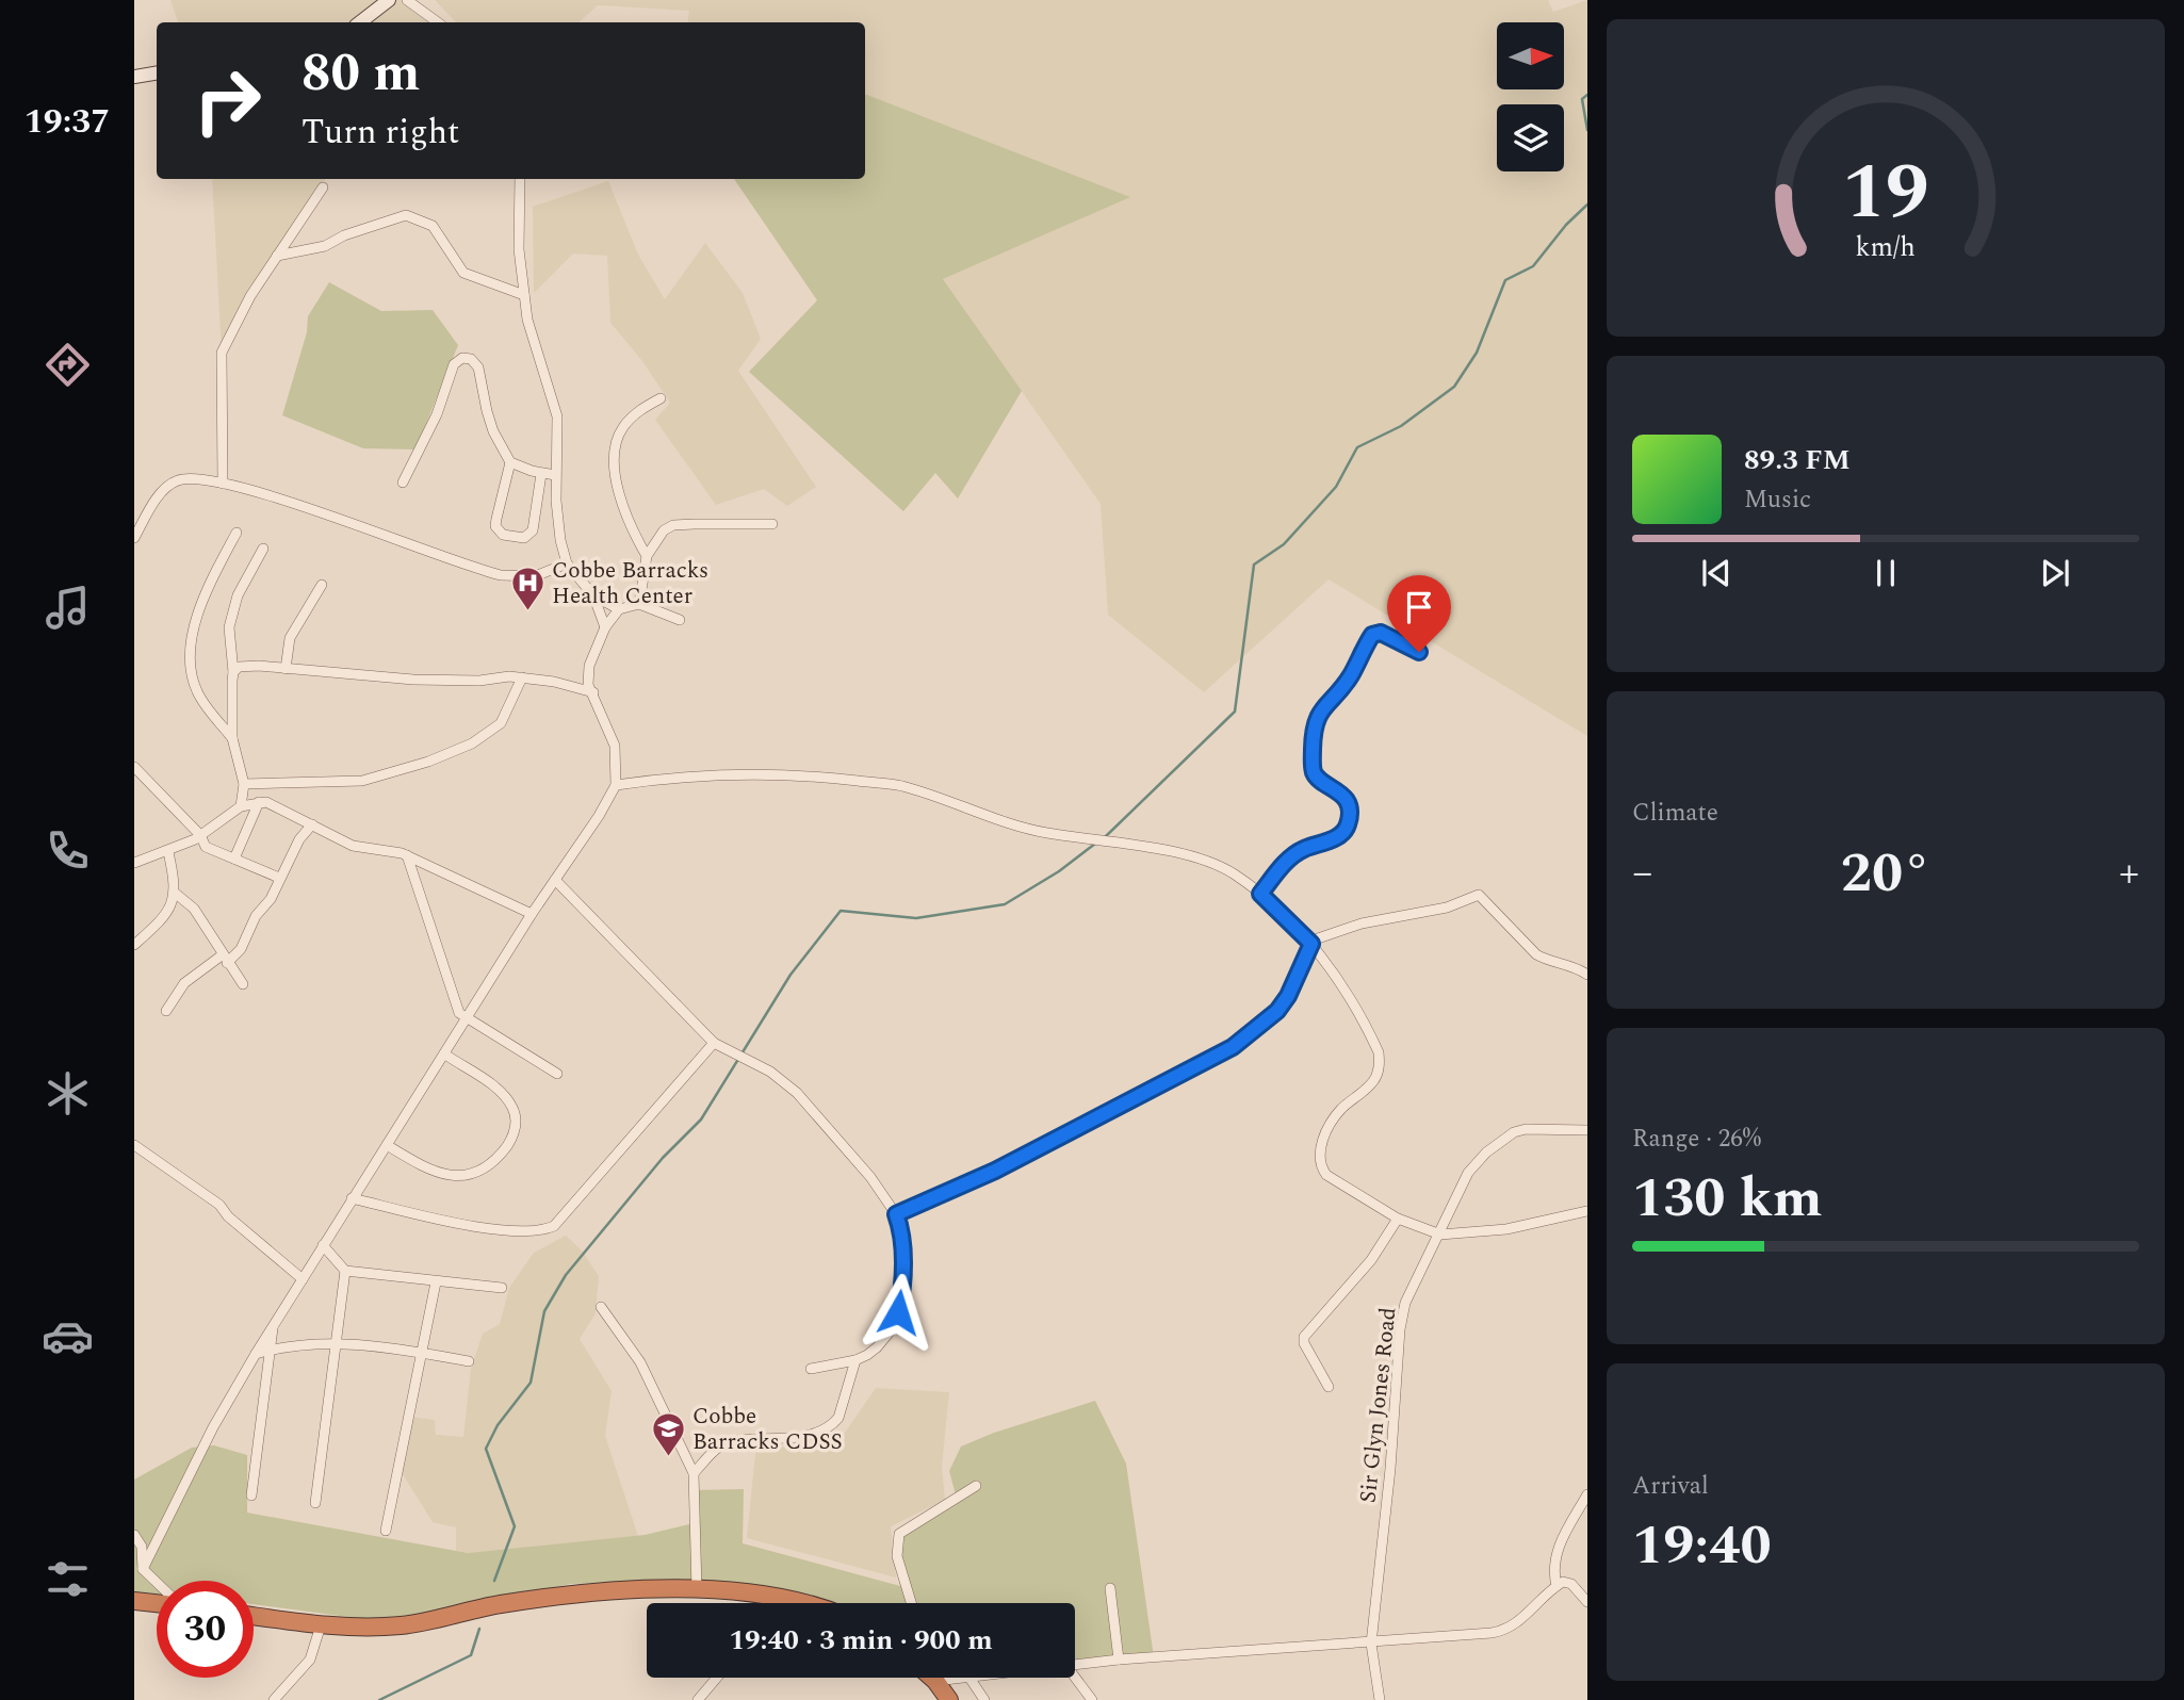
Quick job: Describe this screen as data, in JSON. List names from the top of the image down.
{
  "streets": {
    "street": ["Sir Glyn Jones Road"]
  },
  "places": {
    "hospital": ["Cobbe Barracks Health Center"],
    "school or university": ["Cobbe Barracks CDSS"]
  },
  "north": "right",
  "page": {
    "tabs": "19:37",
    "turn": ["80 m", "Turn right"],
    "song": ["89.3 FM", "Music"],
    "tile": [
      "Climate",
      ["Range · 26%", "130 km"],
      ["Arrival", "19:40"]
    ],
    "heat": ["−", "20°", "+"],
    "limit": "30",
    "trip": "19:40 · 3 min · 900 m",
    "gauge": ["19", "km/h"]
  }
}
